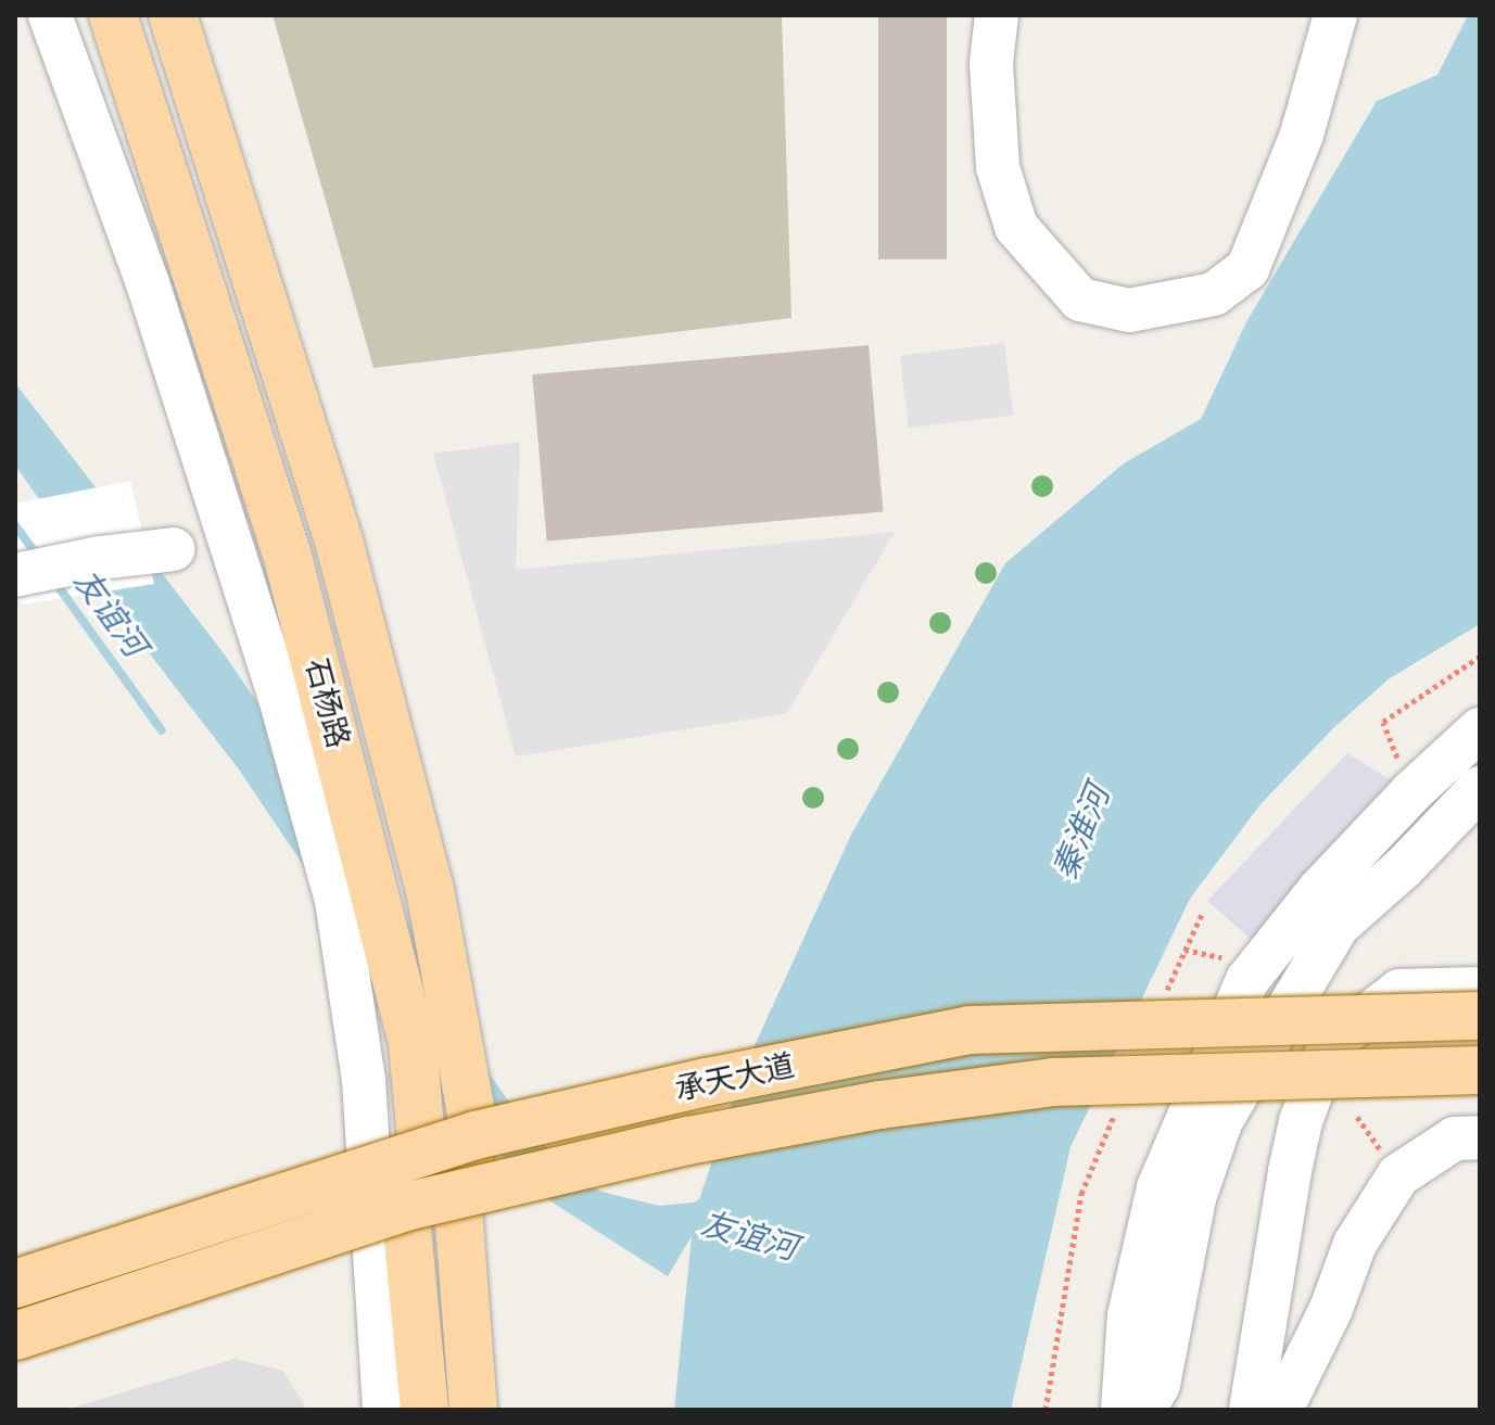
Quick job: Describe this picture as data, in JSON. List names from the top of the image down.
{
  "streets": {
    "main road": ["石杨路", "承天大道"]
  },
  "crossings": [
    ["石杨路", "承天大道"]
  ],
  "water": ["友谊河", "秦淮河"]
}
